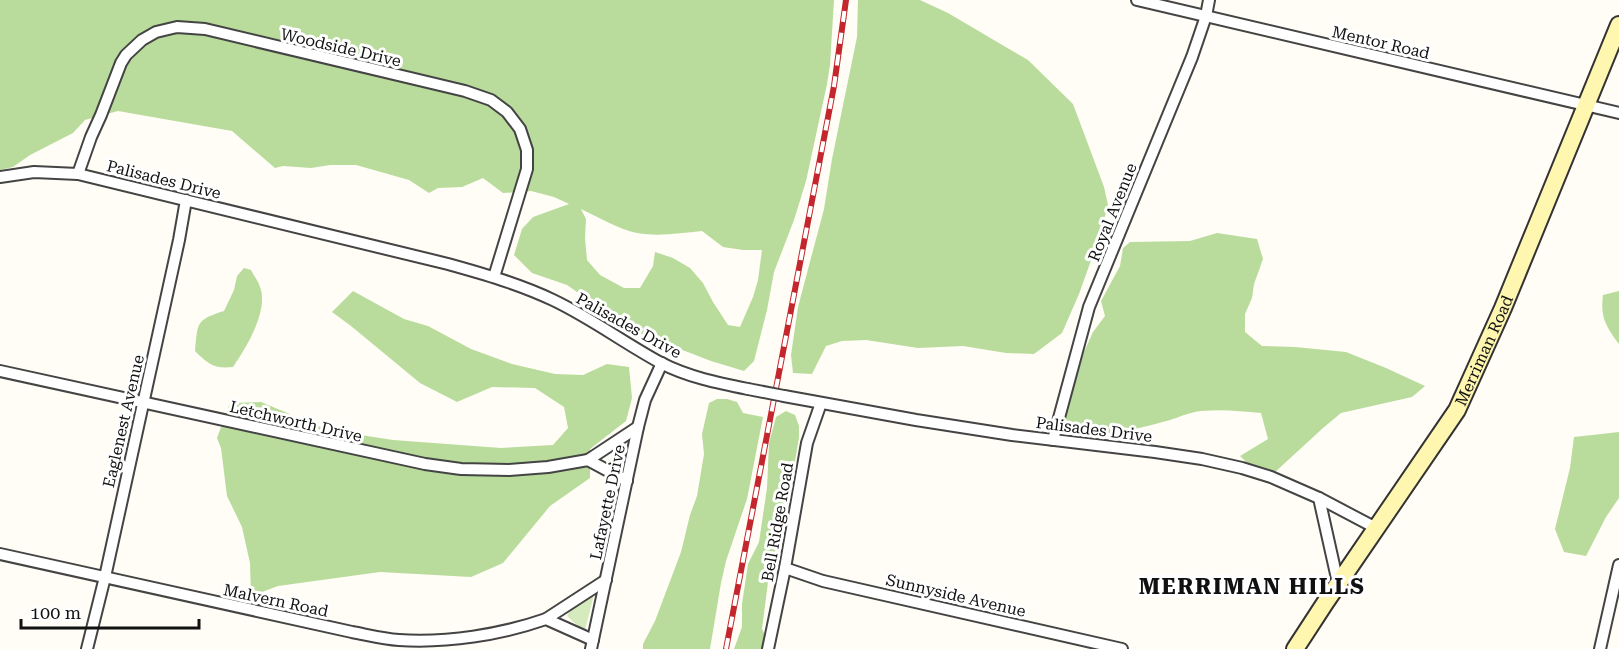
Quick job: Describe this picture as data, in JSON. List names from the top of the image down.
{
  "streets": {
    "main road": ["Merriman Road"],
    "street": [
      "Mentor Road",
      "Woodside Drive",
      "Palisades Drive",
      "Royal Avenue",
      "Eaglenest Avenue",
      "Letchworth Drive",
      "Lafayette Drive",
      "Bell Ridge Road",
      "Sunnyside Avenue",
      "Malvern Road"
    ]
  },
  "crossings": [
    ["Mentor Road", "Royal Avenue"],
    ["Mentor Road", "Merriman Road"],
    ["Woodside Drive", "Palisades Drive"],
    ["Palisades Drive", "Royal Avenue"],
    ["Palisades Drive", "Merriman Road"],
    ["Palisades Drive", "Eaglenest Avenue"],
    ["Palisades Drive", "Lafayette Drive"],
    ["Palisades Drive", "Bell Ridge Road"],
    ["Eaglenest Avenue", "Letchworth Drive"],
    ["Eaglenest Avenue", "Malvern Road"],
    ["Letchworth Drive", "Lafayette Drive"],
    ["Lafayette Drive", "Malvern Road"],
    ["Bell Ridge Road", "Sunnyside Avenue"]
  ],
  "districts": ["MERRIMAN HILLS"],
  "scale_bar": "100 m"
}
